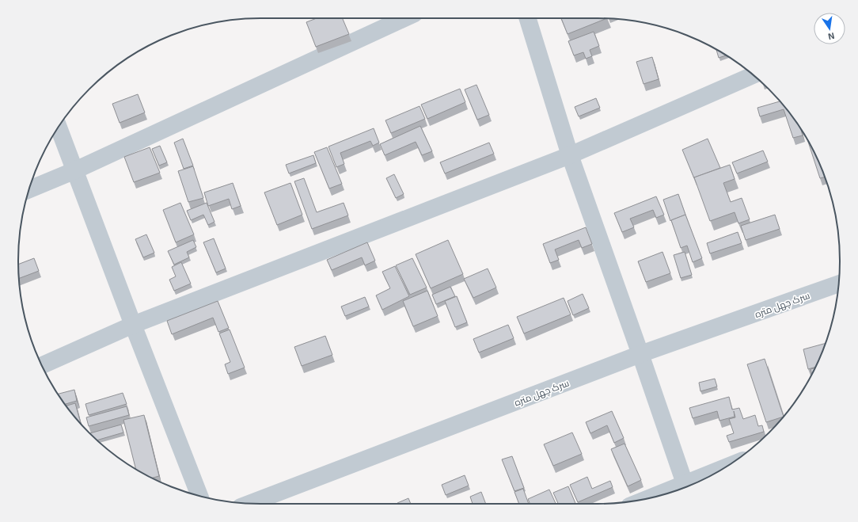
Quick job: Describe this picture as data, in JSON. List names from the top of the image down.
{
  "streets": {
    "street": ["سرک چهل متره"]
  },
  "north": "bottom"
}
